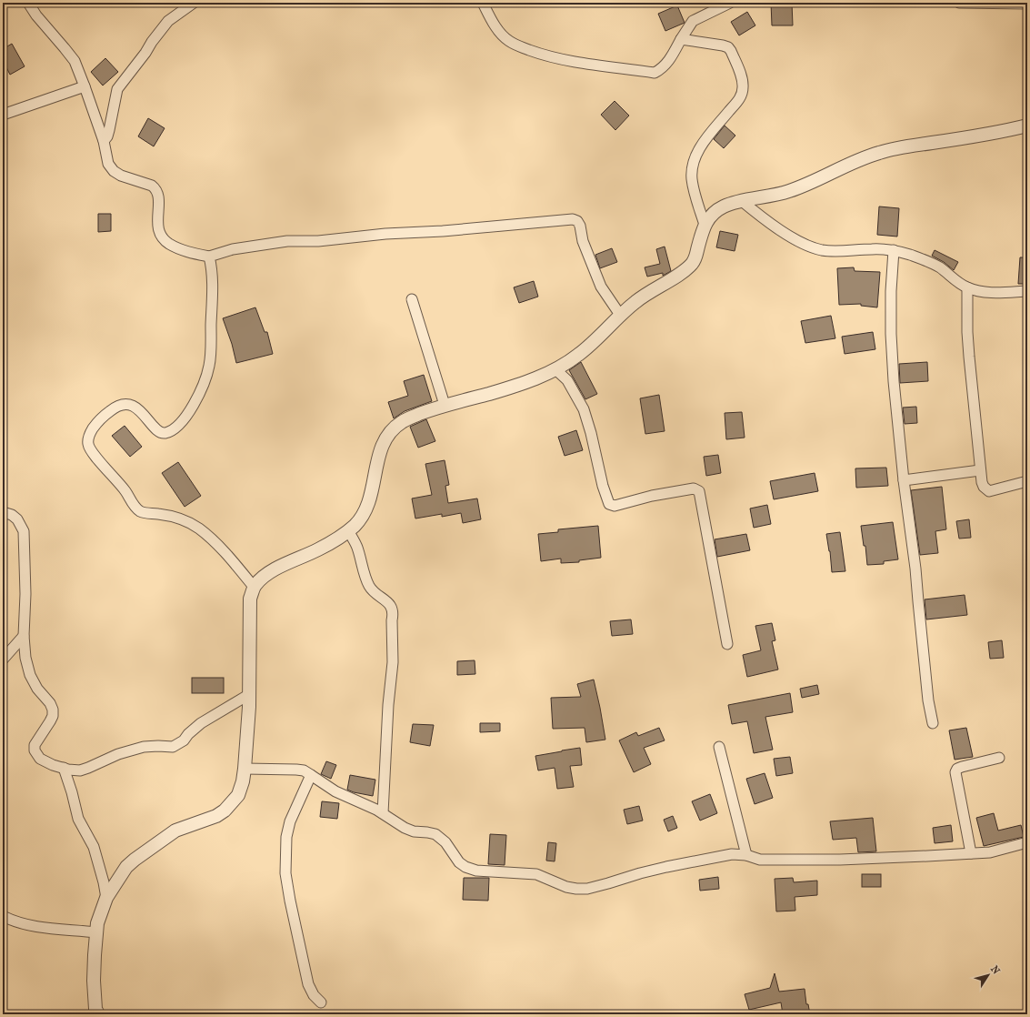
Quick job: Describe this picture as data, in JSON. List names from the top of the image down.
{
  "north": "top right"
}
